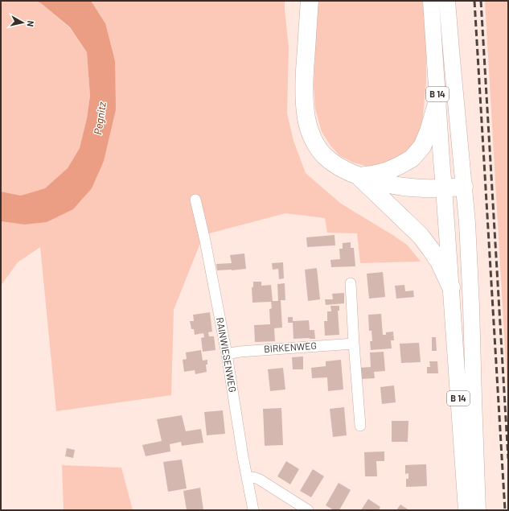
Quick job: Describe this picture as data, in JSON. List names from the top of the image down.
{
  "streets": {
    "main road": ["B 14"],
    "street": ["BIRKENWEG", "RAINWIESENWEG"]
  },
  "crossings": [
    ["BIRKENWEG", "RAINWIESENWEG"]
  ],
  "water": ["Pegnitz"],
  "north": "right"
}
